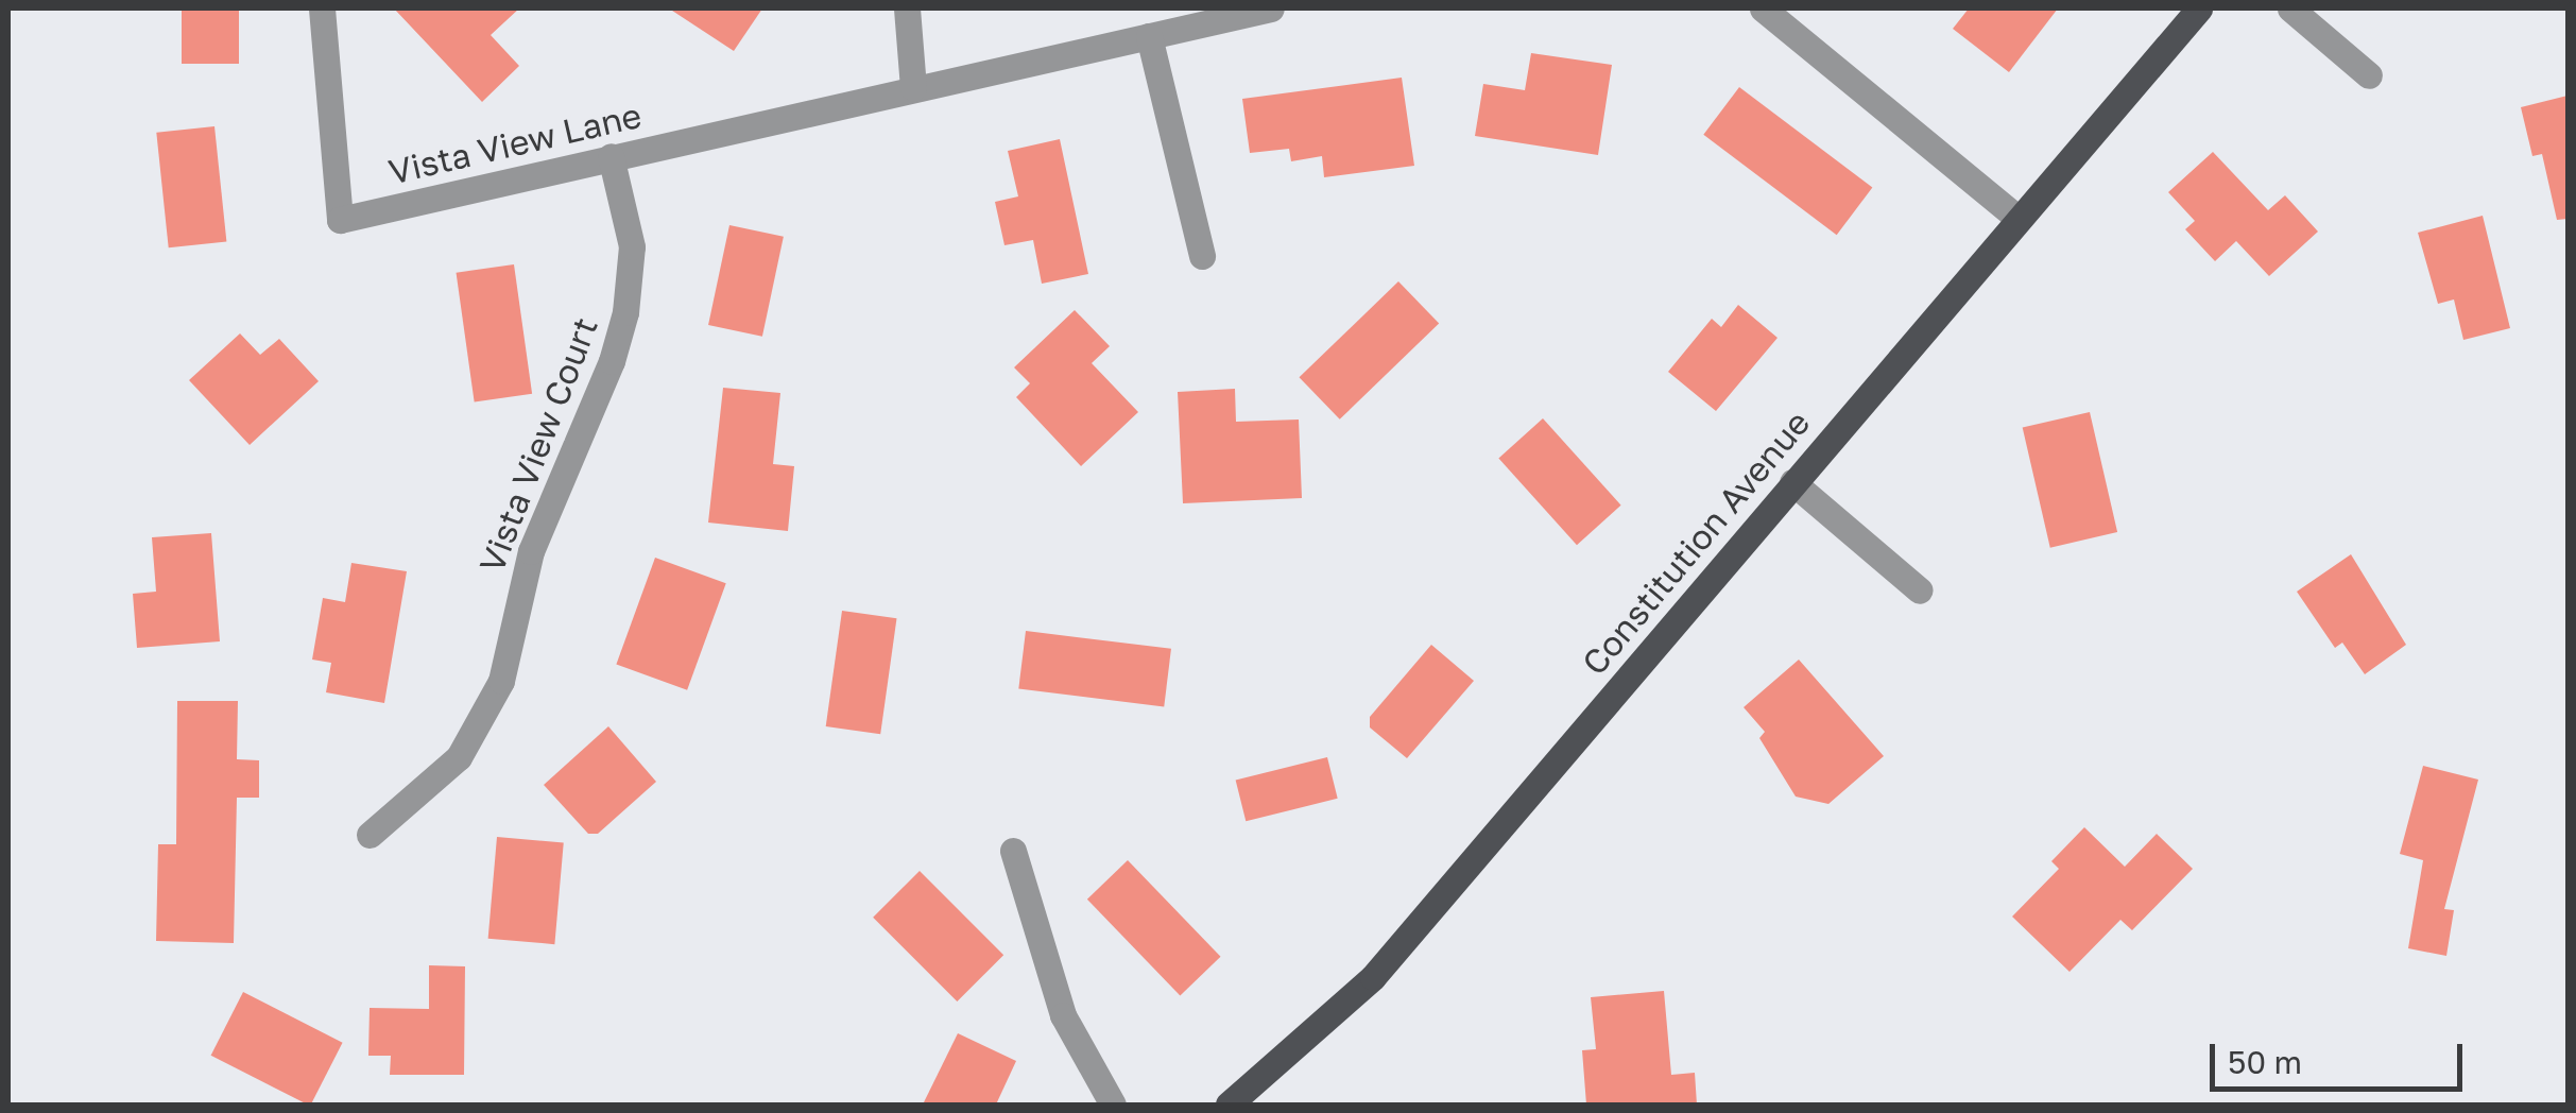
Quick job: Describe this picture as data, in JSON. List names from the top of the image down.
{
  "streets": {
    "main road": ["Constitution Avenue"],
    "street": ["Vista View Lane", "Vista View Court"]
  },
  "crossings": [
    ["Vista View Lane", "Vista View Court"]
  ],
  "scale_bar": "50 m"
}
